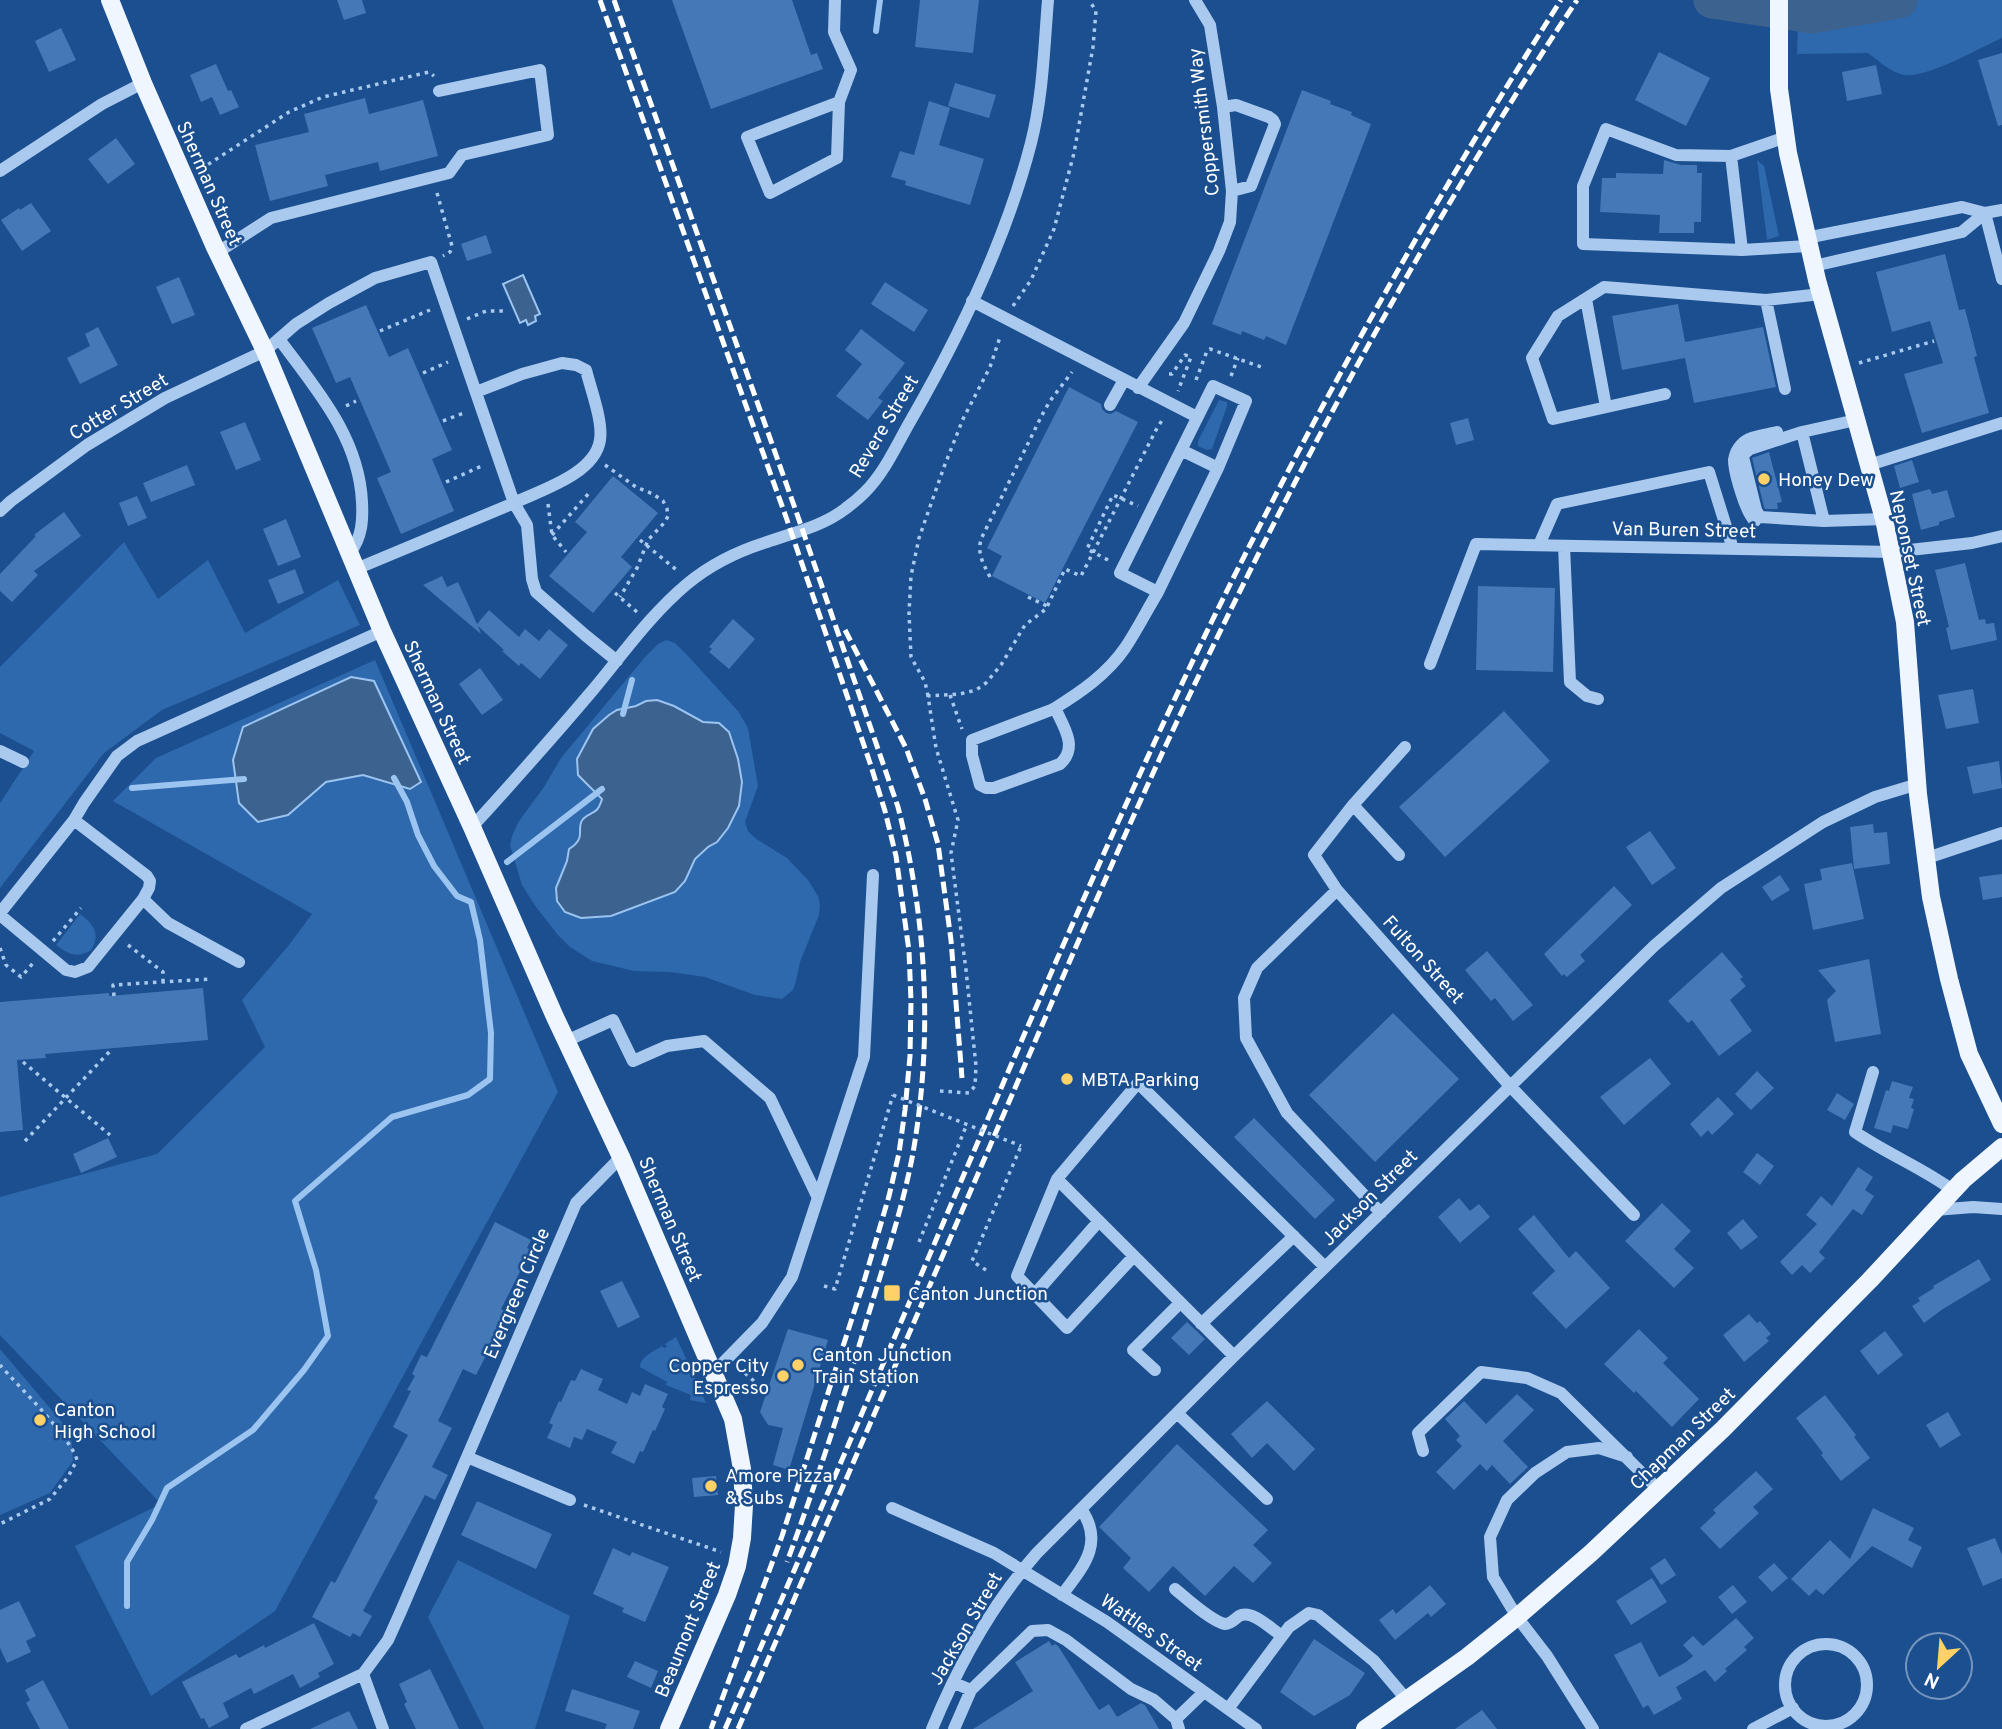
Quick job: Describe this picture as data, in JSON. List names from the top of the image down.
{
  "streets": {
    "main road": [
      "Sherman Street",
      "Neponset Street",
      "Chapman Street",
      "Beaumont Street"
    ],
    "street": [
      "Coppersmith Way",
      "Cotter Street",
      "Revere Street",
      "Van Buren Street",
      "Fulton Street",
      "Jackson Street",
      "Evergreen Circle",
      "Wattles Street"
    ]
  },
  "crossings": [
    ["Sherman Street", "Cotter Street"],
    ["Sherman Street", "Revere Street"],
    ["Sherman Street", "Evergreen Circle"],
    ["Sherman Street", "Beaumont Street"],
    ["Van Buren Street", "Neponset Street"],
    ["Neponset Street", "Jackson Street"],
    ["Fulton Street", "Jackson Street"],
    ["Jackson Street", "Wattles Street"]
  ],
  "places": {
    "other": [
      "Honey Dew",
      "MBTA Parking",
      "Canton Junction Train Station",
      "Copper City Espresso",
      "Canton High School",
      "Amore Pizza & Subs"
    ],
    "transit": ["Canton Junction"]
  },
  "north": "bottom left"
}
